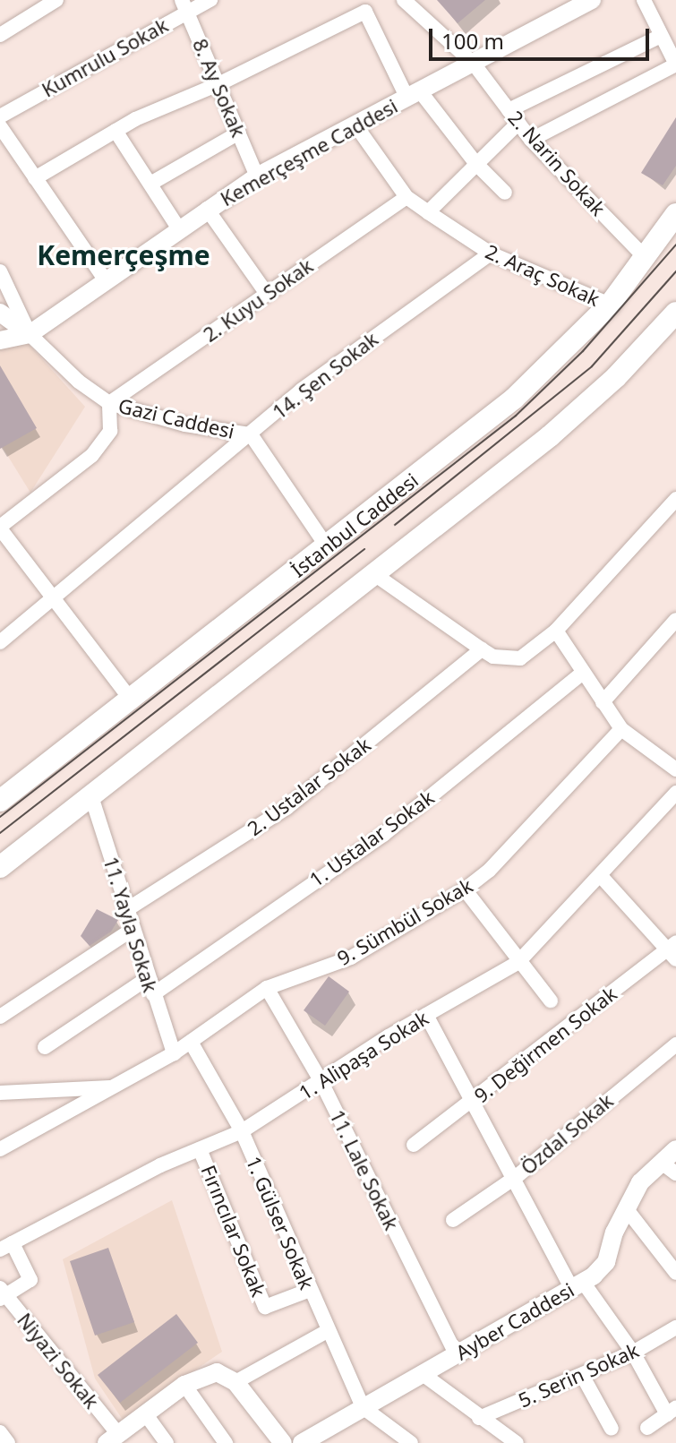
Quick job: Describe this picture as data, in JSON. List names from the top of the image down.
{
  "streets": {
    "highway": ["İstanbul Caddesi"],
    "main road": ["Kemerçeşme Caddesi", "Gazi Caddesi", "Ayber Caddesi"],
    "street": [
      "Kumrulu Sokak",
      "8. Ay Sokak",
      "2. Narin Sokak",
      "2. Araç Sokak",
      "2. Kuyu Sokak",
      "14. Şen Sokak",
      "2. Ustalar Sokak",
      "1. Ustalar Sokak",
      "9. Sümbül Sokak",
      "11. Yayla Sokak",
      "9. Değirmen Sokak",
      "1. Alipaşa Sokak",
      "Özdal Sokak",
      "11. Lale Sokak",
      "1. Gülser Sokak",
      "Fırıncılar Sokak",
      "Niyazi Sokak",
      "5. Serin Sokak"
    ]
  },
  "crossings": [
    ["Kumrulu Sokak", "8. Ay Sokak"],
    ["8. Ay Sokak", "Kemerçeşme Caddesi"],
    ["Kemerçeşme Caddesi", "2. Narin Sokak"],
    ["Kemerçeşme Caddesi", "2. Araç Sokak"],
    ["Kemerçeşme Caddesi", "Gazi Caddesi"],
    ["2. Narin Sokak", "İstanbul Caddesi"],
    ["2. Araç Sokak", "2. Kuyu Sokak"],
    ["2. Araç Sokak", "14. Şen Sokak"],
    ["2. Araç Sokak", "İstanbul Caddesi"],
    ["2. Kuyu Sokak", "Gazi Caddesi"],
    ["14. Şen Sokak", "Gazi Caddesi"],
    ["Gazi Caddesi", "İstanbul Caddesi"],
    ["2. Ustalar Sokak", "11. Yayla Sokak"],
    ["1. Ustalar Sokak", "11. Yayla Sokak"],
    ["9. Sümbül Sokak", "11. Yayla Sokak"],
    ["9. Sümbül Sokak", "11. Lale Sokak"],
    ["9. Sümbül Sokak", "1. Gülser Sokak"],
    ["1. Alipaşa Sokak", "11. Lale Sokak"],
    ["1. Alipaşa Sokak", "1. Gülser Sokak"],
    ["1. Alipaşa Sokak", "Fırıncılar Sokak"],
    ["11. Lale Sokak", "Ayber Caddesi"],
    ["1. Gülser Sokak", "Fırıncılar Sokak"],
    ["1. Gülser Sokak", "Ayber Caddesi"]
  ],
  "districts": ["Kemerçeşme"],
  "scale_bar": "100 m"
}
